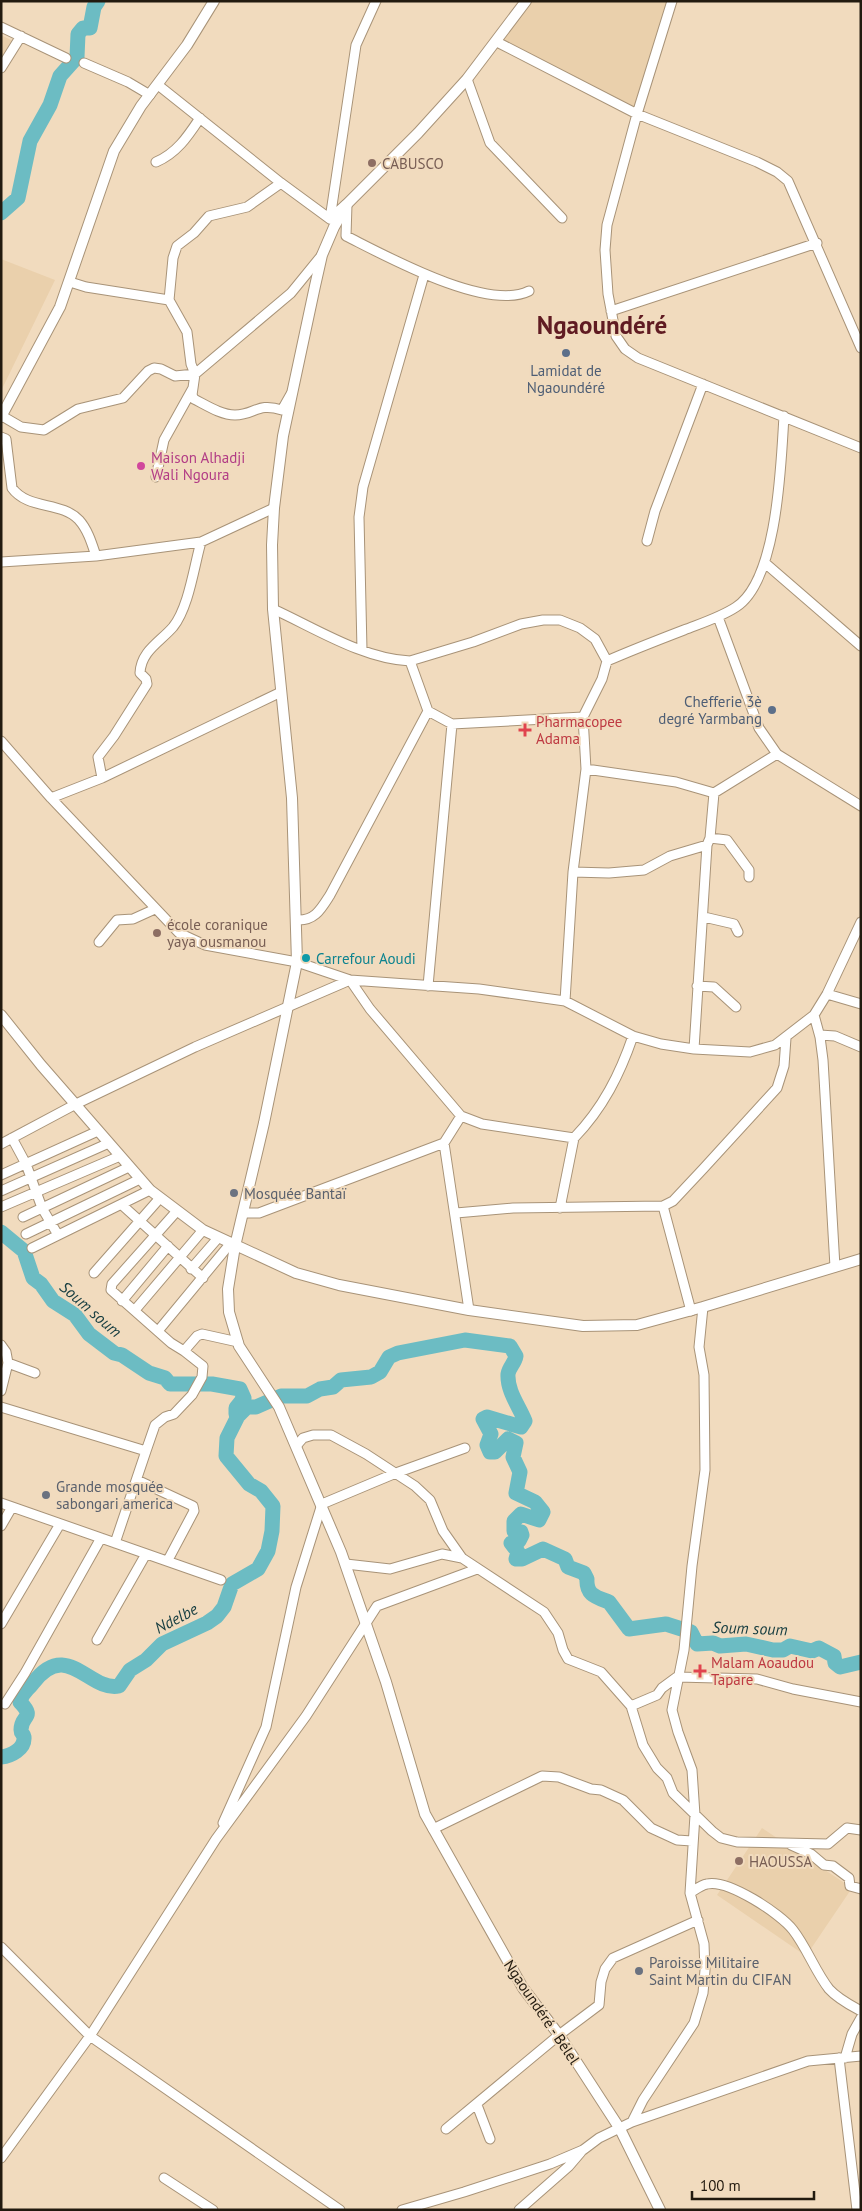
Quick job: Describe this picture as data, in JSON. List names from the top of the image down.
{
  "streets": {
    "main road": ["Ngaoundéré - Bélel"]
  },
  "districts": ["Ngaoundéré"],
  "water": ["Soum soum", "Ndelbe"],
  "places": {
    "other": [
      "CABUSCO",
      "Lamidat de Ngaoundéré",
      "Maison Alhadji Wali Ngoura",
      "Chefferie 3è degré Yarmbang",
      "école coranique yaya ousmanou",
      "Carrefour Aoudi",
      "Mosquée Bantaï",
      "Grande mosquée sabongari america",
      "HAOUSSA",
      "Paroisse Militaire Saint Martin du CIFAN"
    ],
    "health": ["Pharmacopee Adama", "Malam Aoaudou Tapare"]
  },
  "scale_bar": "100 m"
}
